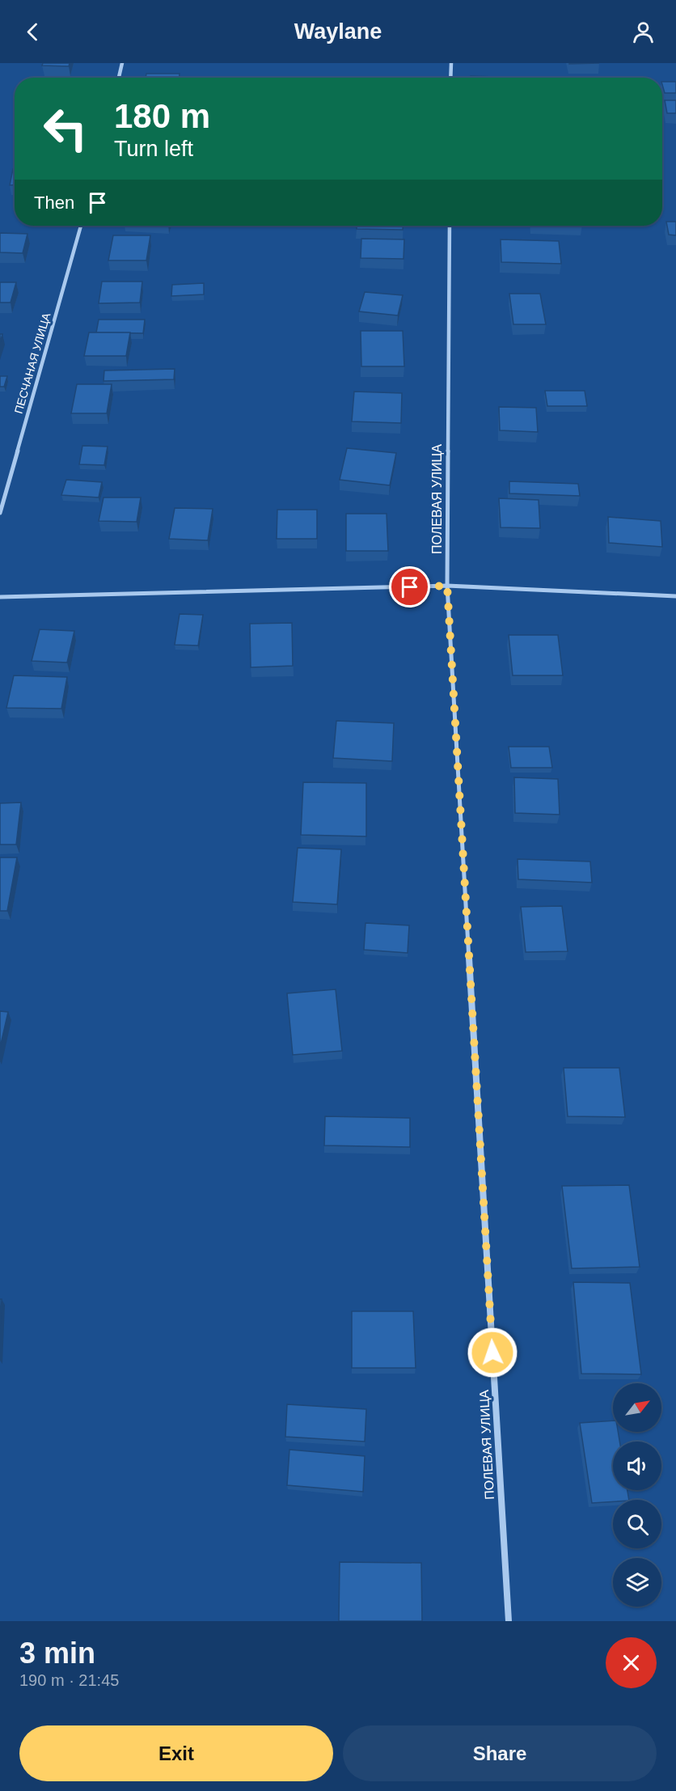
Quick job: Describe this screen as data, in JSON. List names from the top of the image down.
{
  "streets": {
    "street": ["ПЕСЧАНАЯ УЛИЦА", "ПОЛЕВАЯ УЛИЦА"]
  },
  "north": "top right",
  "page": {
    "header": "Waylane",
    "turn": ["180 m", "Turn left"],
    "then": "Then",
    "heading": ["3 min", "190 m · 21:45"],
    "buttons": ["Exit", "Share"]
  }
}
